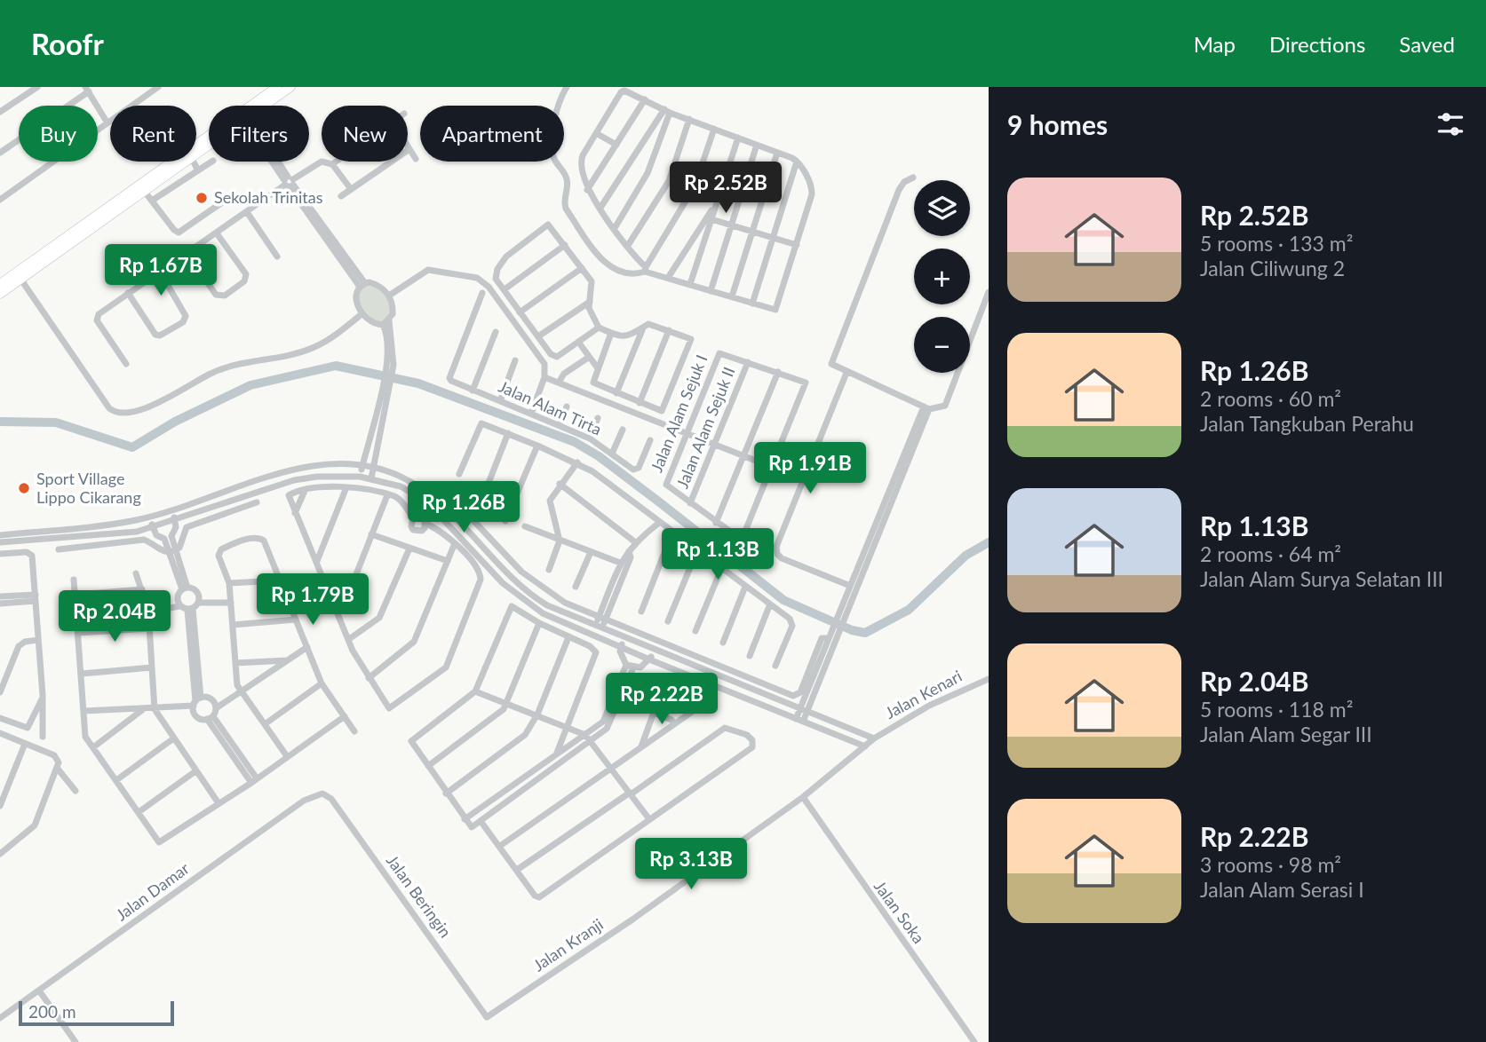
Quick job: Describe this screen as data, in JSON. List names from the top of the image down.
{
  "streets": {
    "street": [
      "Jalan Alam Tirta",
      "Jalan Alam Sejuk I",
      "Jalan Alam Sejuk II",
      "Jalan Kenari",
      "Jalan Damar",
      "Jalan Beringin",
      "Jalan Soka",
      "Jalan Kranji"
    ]
  },
  "crossings": [
    ["Jalan Alam Sejuk I", "Jalan Alam Sejuk II"],
    ["Jalan Kenari", "Jalan Kranji"],
    ["Jalan Damar", "Jalan Beringin"],
    ["Jalan Beringin", "Jalan Kranji"],
    ["Jalan Soka", "Jalan Kranji"]
  ],
  "places": ["Sekolah Trinitas", "Sport Village Lippo Cikarang"],
  "scale_bar": "200 m",
  "page": {
    "header": "Roofr",
    "nav": ["Map", "Directions", "Saved"],
    "heading": "9 homes",
    "chip": [
      "Buy",
      "Rent",
      "Filters",
      "New",
      "Apartment"
    ],
    "price": [
      "Rp 2.52B",
      "Rp 1.67B",
      "Rp 1.91B",
      "Rp 1.26B",
      "Rp 1.13B",
      "Rp 1.79B",
      "Rp 2.04B",
      "Rp 2.22B",
      "Rp 3.13B"
    ],
    "list": [
      {
        "name": "Rp 2.52B",
        "note": "5 rooms · 133 m² · Jalan Ciliwung 2"
      },
      {
        "name": "Rp 1.26B",
        "note": "2 rooms · 60 m² · Jalan Tangkuban Perahu"
      },
      {
        "name": "Rp 1.13B",
        "note": "2 rooms · 64 m² · Jalan Alam Surya Selatan III"
      },
      {
        "name": "Rp 2.04B",
        "note": "5 rooms · 118 m² · Jalan Alam Segar III"
      },
      {
        "name": "Rp 2.22B",
        "note": "3 rooms · 98 m² · Jalan Alam Serasi I"
      }
    ],
    "map_buttons": ["+", "−"],
    "scale": "200 m"
  }
}
